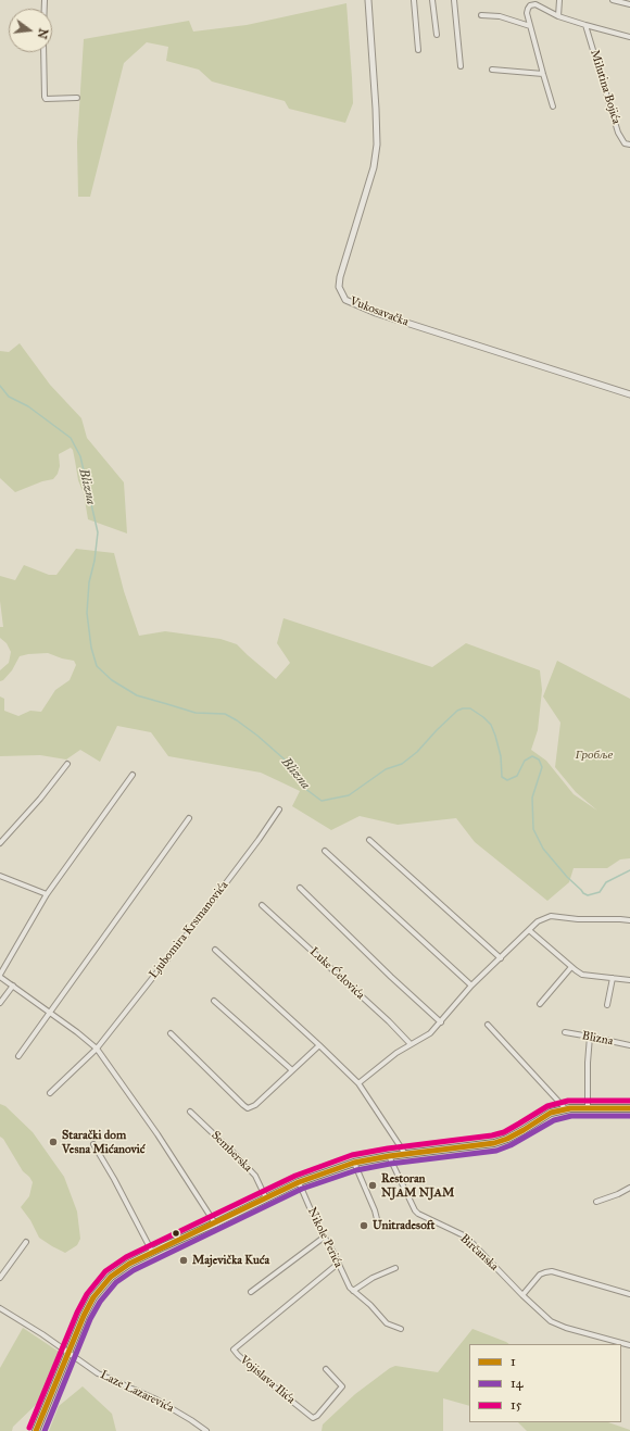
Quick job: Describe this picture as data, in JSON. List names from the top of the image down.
{
  "streets": {
    "street": [
      "Milutina Bojića",
      "Vukosavačka",
      "Ljubomira Krsmanovića",
      "Luke Ćelovića",
      "Blizna",
      "Semberska",
      "Nikole Perića",
      "Birčanska",
      "Vojislava Ilića",
      "Laze Lazarevića"
    ]
  },
  "crossings": [
    ["Nikole Perića", "Vojislava Ilića"]
  ],
  "water": ["Blizna"],
  "parks": ["Гробље"],
  "places": [
    "Starački dom Vesna Mićanović",
    "Restoran NJAM NJAM",
    "Unitradesoft",
    "Majevička Kuća"
  ],
  "lines": ["transit line 15", "transit line 1", "transit line 14"],
  "legend": ["1", "14", "15"],
  "north": "right"
}
